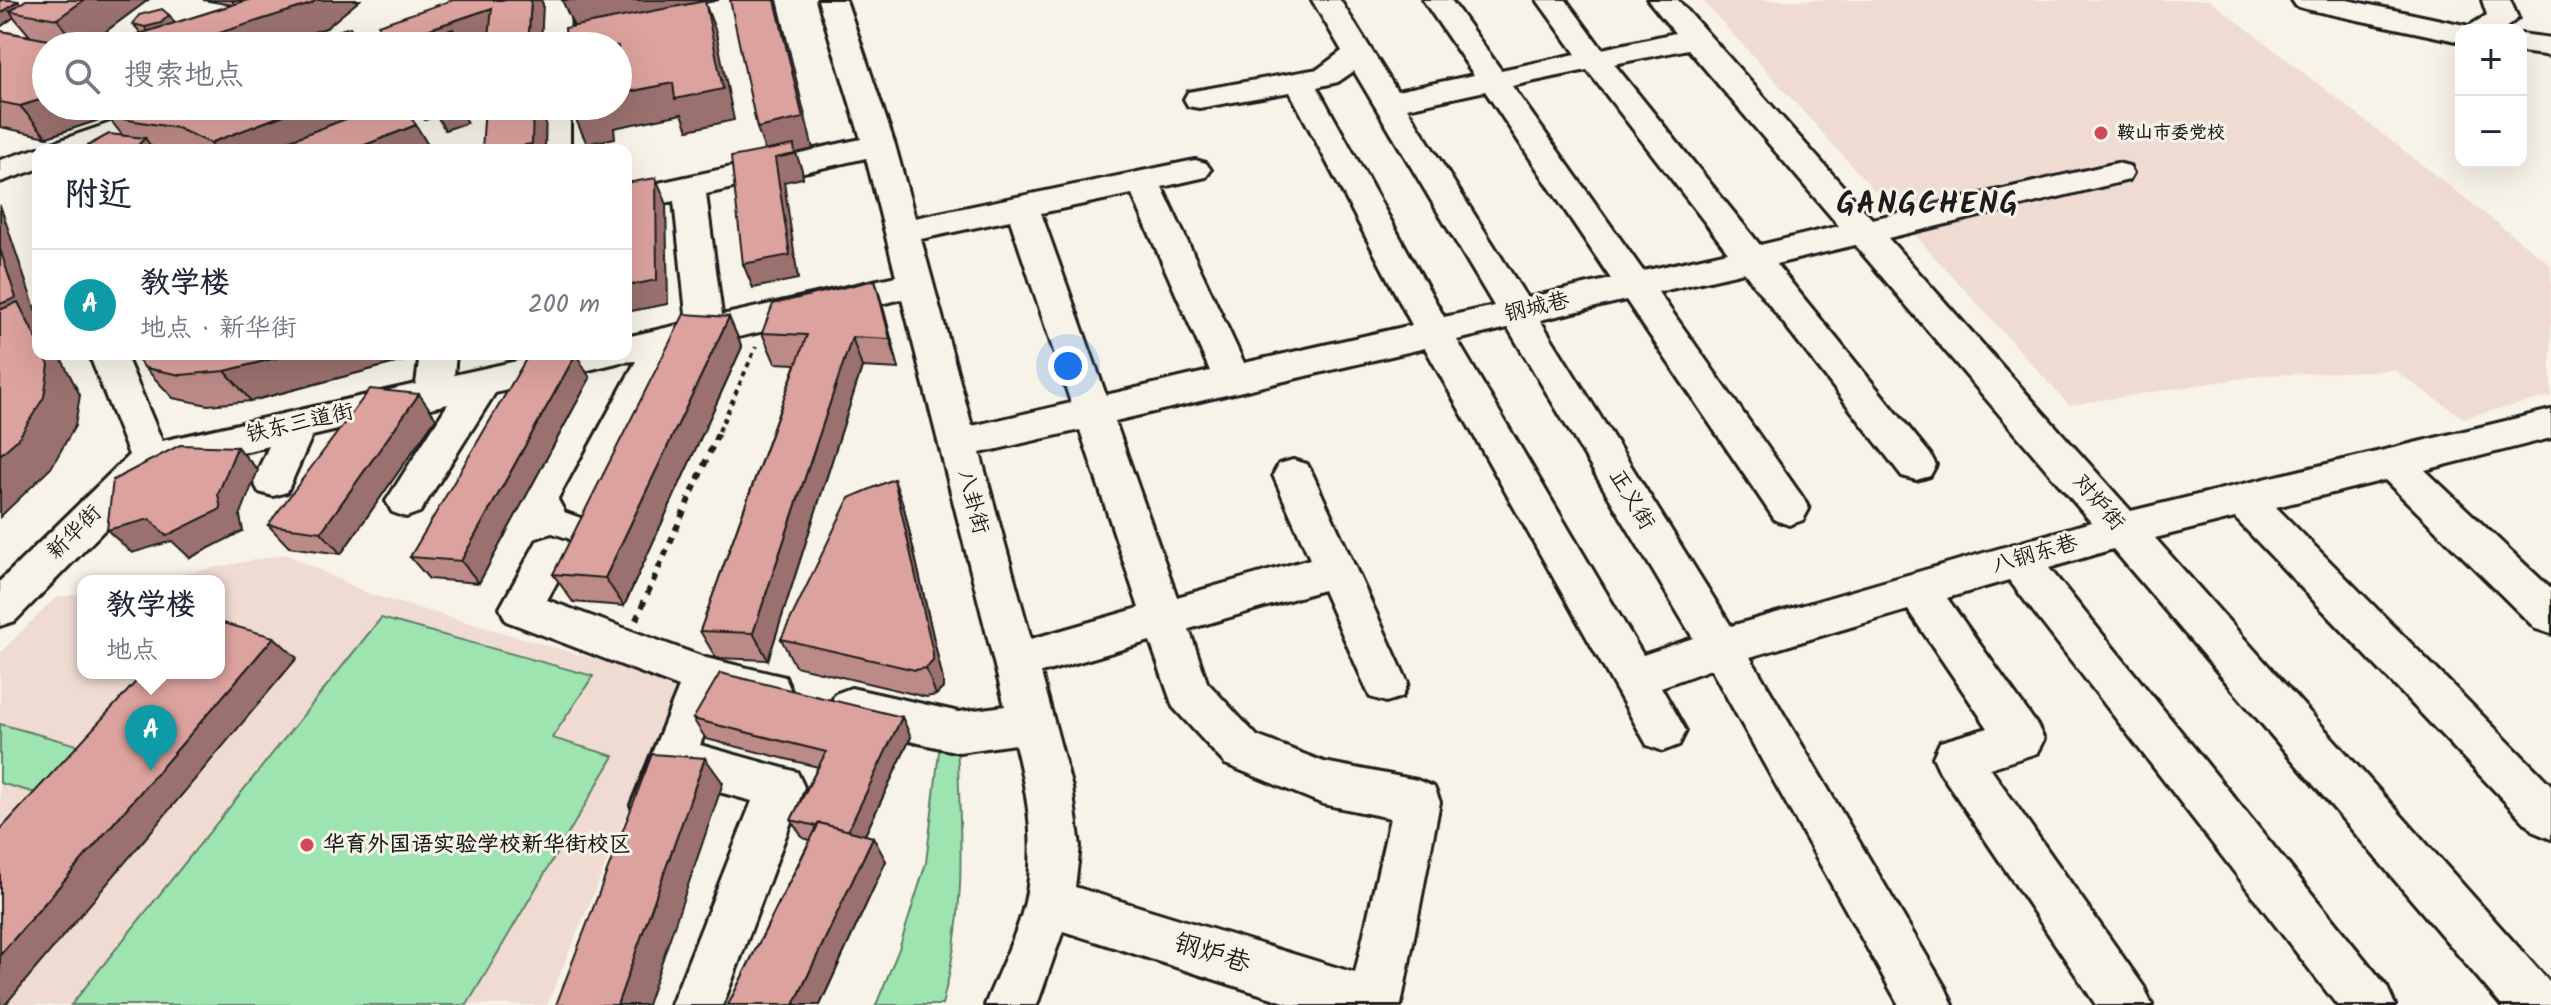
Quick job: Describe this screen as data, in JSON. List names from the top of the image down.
{
  "streets": {
    "street": [
      "钢城巷",
      "铁东三道街",
      "正义街",
      "八卦街",
      "对炉街",
      "新华街",
      "八钢东巷",
      "钢炉巷"
    ]
  },
  "crossings": [
    ["钢城巷", "正义街"],
    ["钢城巷", "八卦街"],
    ["钢城巷", "对炉街"],
    ["铁东三道街", "新华街"],
    ["正义街", "八钢东巷"],
    ["八卦街", "钢炉巷"],
    ["对炉街", "八钢东巷"]
  ],
  "districts": ["GANGCHENG"],
  "places": ["鞍山市委党校", "华育外国语实验学校新华街校区"],
  "page": {
    "map_buttons": ["+", "−"],
    "search": "搜索地点",
    "heading": "附近",
    "list": [
      {
        "mark": "A",
        "name": "教学楼",
        "note": "地点 · 新华街",
        "value": "200 m"
      }
    ],
    "popup": ["教学楼", "地点"],
    "pins": "A"
  }
}
